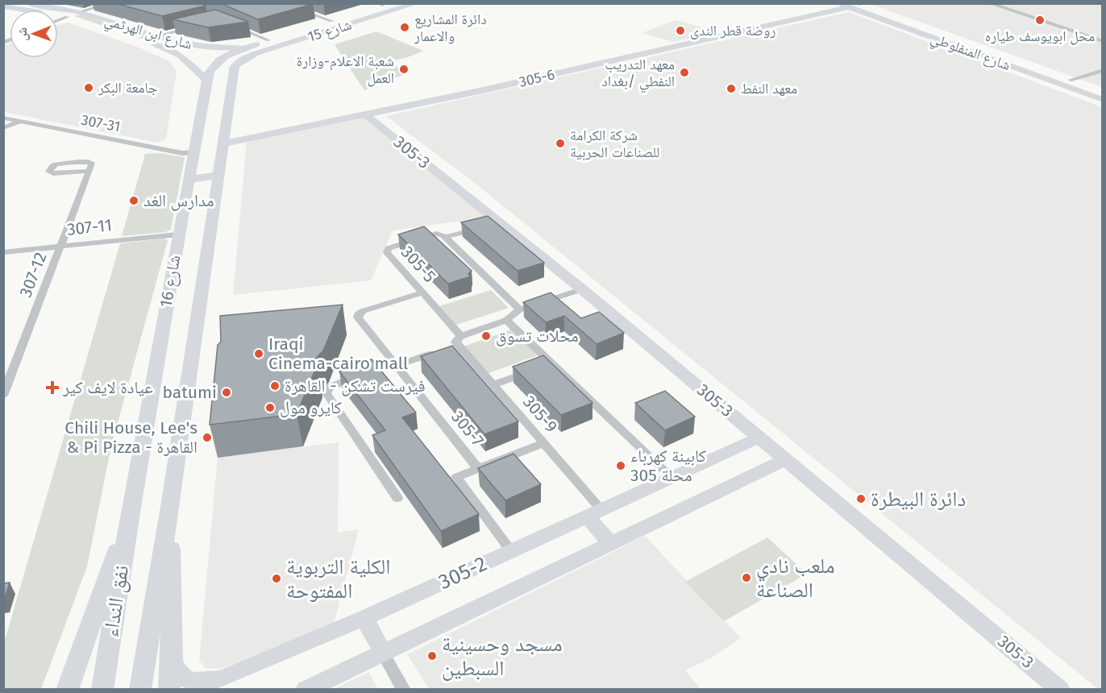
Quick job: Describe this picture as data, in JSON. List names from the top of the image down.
{
  "streets": {
    "main road": [
      "شارع 15",
      "شارع ابن الهرثمي",
      "شارع 16",
      "نفق النداء"
    ],
    "street": [
      "شارع المنفلوطي",
      "305-6",
      "307-31",
      "305-3",
      "307-11",
      "305-5",
      "307-12",
      "305-9",
      "305-7",
      "305-2"
    ]
  },
  "crossings": [
    ["شارع 15", "شارع ابن الهرثمي"],
    ["شارع 15", "شارع 16"],
    ["شارع ابن الهرثمي", "شارع 16"],
    ["شارع المنفلوطي", "305-6"],
    ["305-6", "305-3"],
    ["305-6", "شارع 16"],
    ["307-31", "شارع 16"],
    ["305-3", "305-2"],
    ["307-11", "307-12"],
    ["307-11", "شارع 16"],
    ["305-5", "305-9"],
    ["305-5", "305-7"],
    ["شارع 16", "نفق النداء"],
    ["305-9", "305-2"],
    ["305-7", "305-2"]
  ],
  "places": {
    "other": [
      "محل ابويوسف طياره",
      "دائرة المشاريع والاعمار",
      "روضة قطر الندى",
      "شعبة الاعلام-وزارة العمل",
      "معهد التدريب النفطي /بغداد",
      "جامعة البكر",
      "معهد النفط",
      "شركة الكرامة للصناعات الحربية",
      "مدارس الغد",
      "محلات تسوق",
      "Iraqi Cinema-cairo mall",
      "فيرست تشكن - القاهرة",
      "batumi",
      "كايرو مول",
      "Chili House, Lee's & Pi Pizza - القاهرة",
      "كابينة كهرباء محلة 305",
      "دائرة البيطرة",
      "ملعب نادي الصناعة",
      "الكلية التربوية المفتوحة",
      "مسجد وحسينية السبطين"
    ],
    "health": ["عيادة لايف كير"]
  },
  "north": "left"
}
